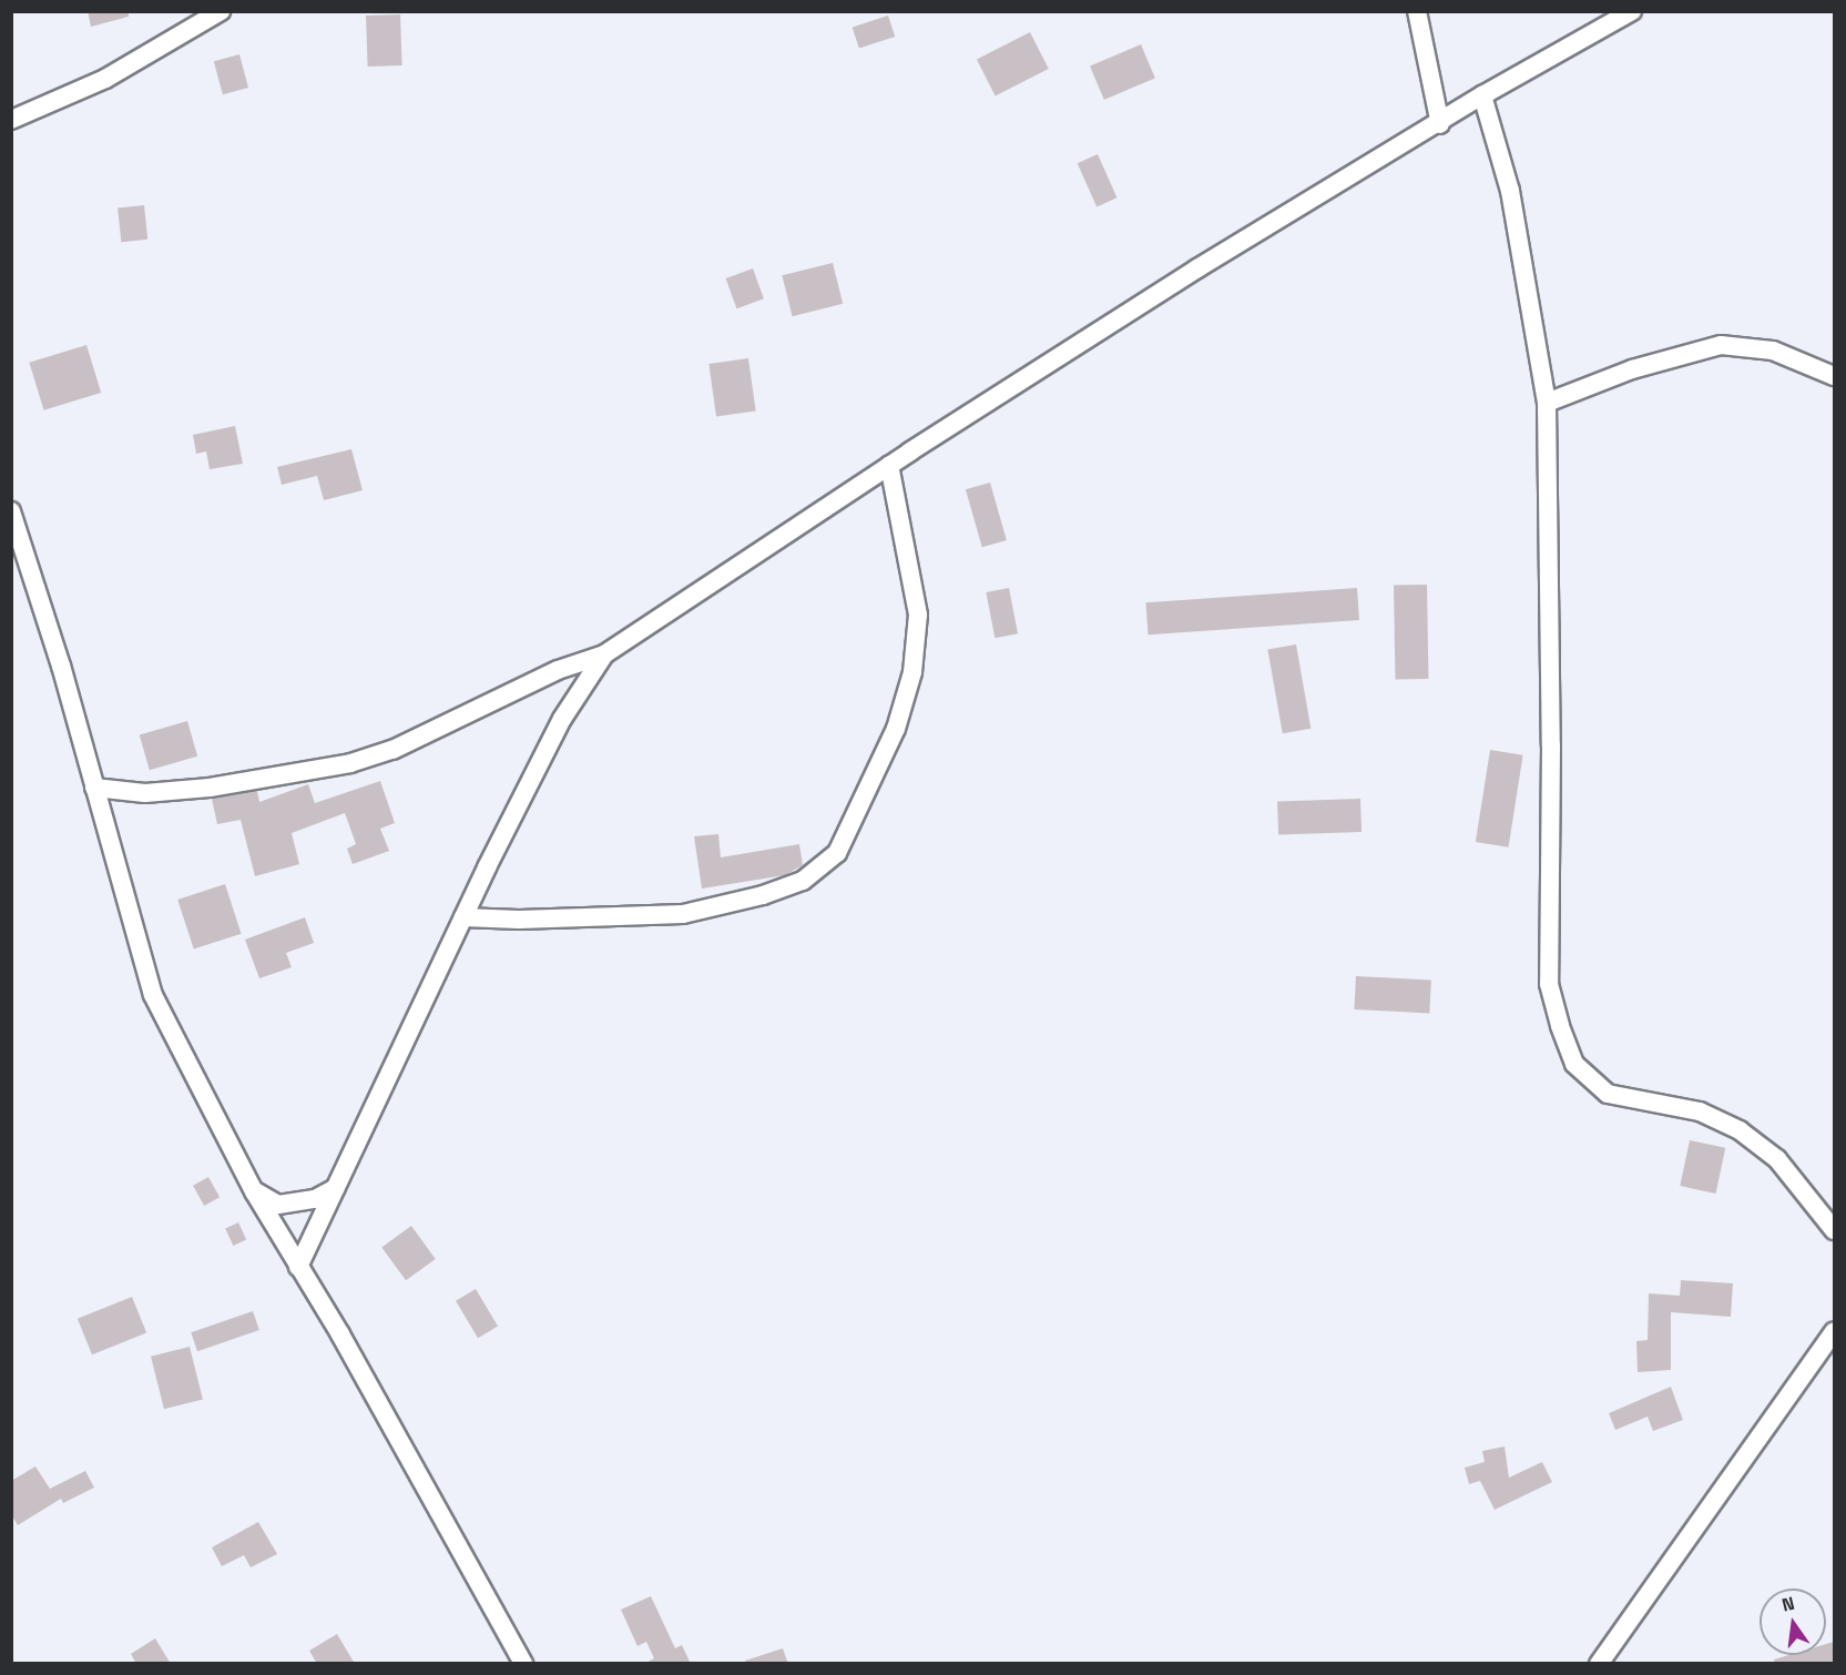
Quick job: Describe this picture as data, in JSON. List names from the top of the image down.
{
  "north": "top"
}
